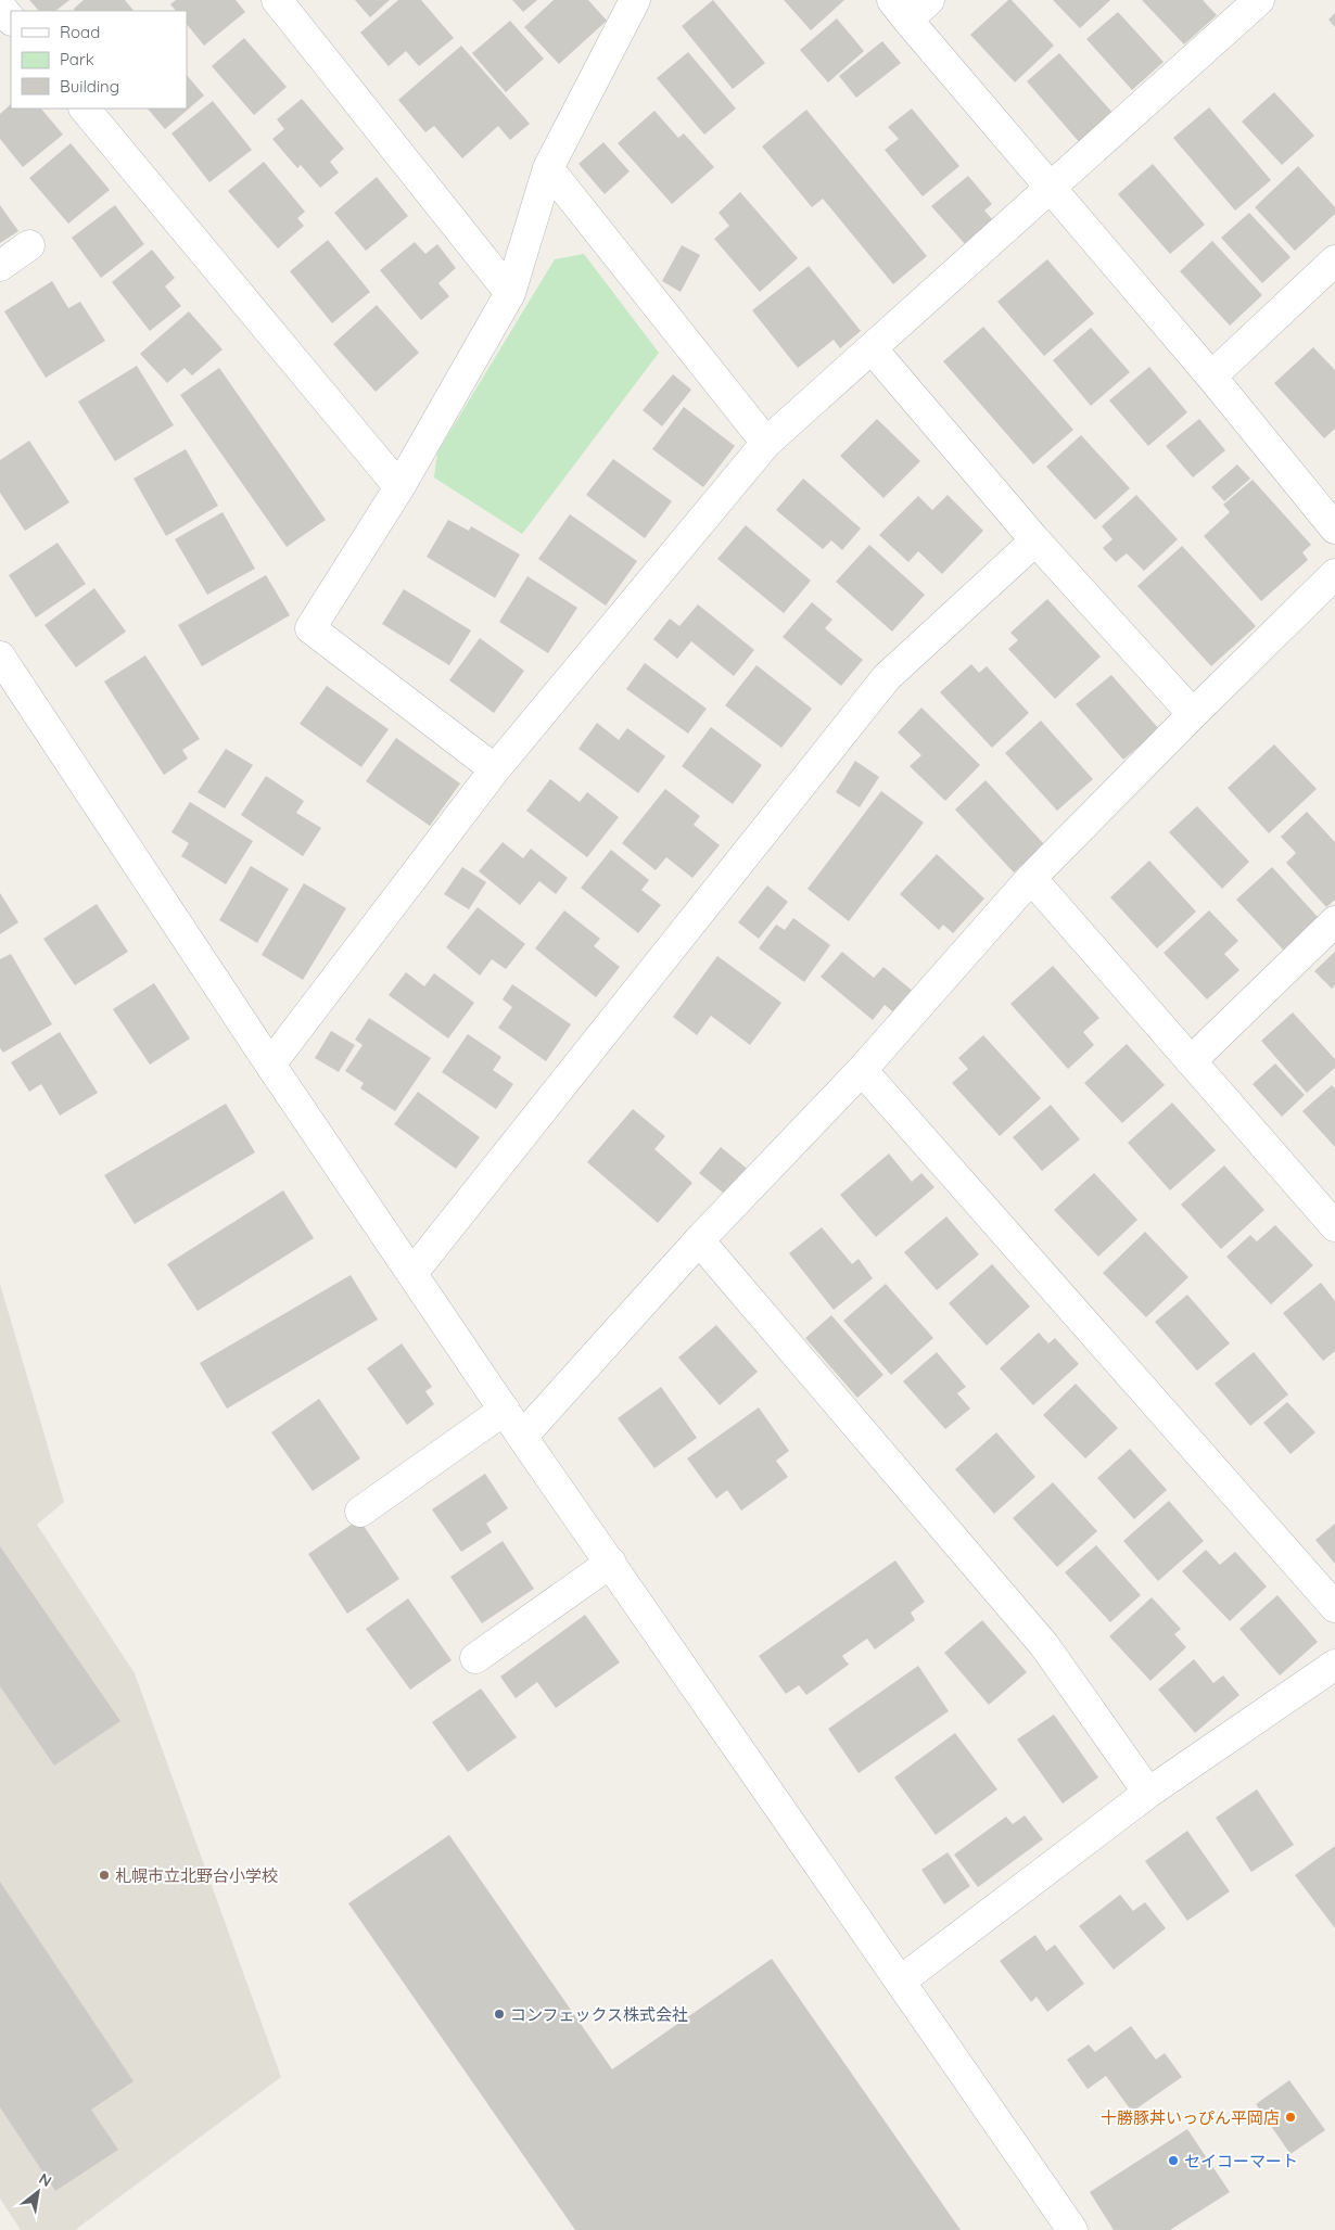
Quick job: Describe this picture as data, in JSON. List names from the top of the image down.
{
  "places": [
    "札幌市立北野台小学校",
    "コンフェックス株式会社",
    "十勝豚丼いっぴん平岡店",
    "セイコーマート"
  ],
  "legend": ["Road", "Park", "Building"],
  "north": "top right"
}
